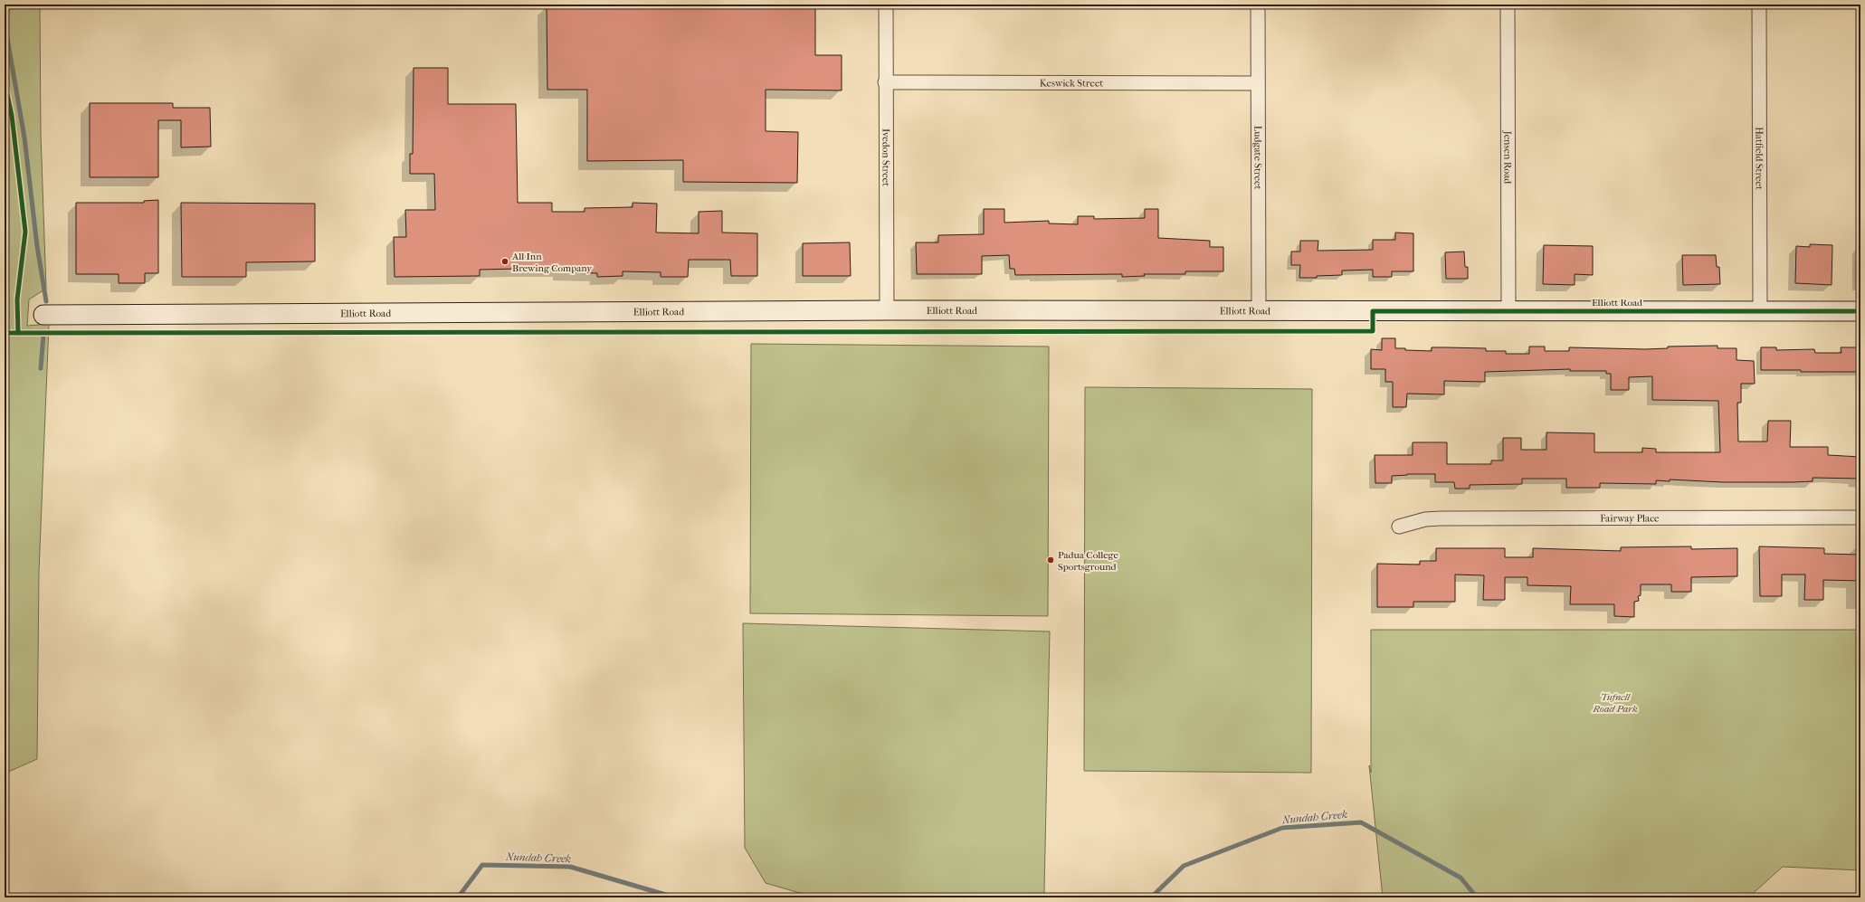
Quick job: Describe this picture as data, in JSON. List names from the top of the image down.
{
  "streets": {
    "street": [
      "Keswick Street",
      "Ivedon Street",
      "Ludgate Street",
      "Jensen Road",
      "Hatfield Street",
      "Elliott Road",
      "Fairway Place"
    ]
  },
  "crossings": [
    ["Keswick Street", "Ivedon Street"],
    ["Keswick Street", "Ludgate Street"],
    ["Ivedon Street", "Elliott Road"],
    ["Ludgate Street", "Elliott Road"],
    ["Jensen Road", "Elliott Road"],
    ["Hatfield Street", "Elliott Road"]
  ],
  "water": ["Nundah Creek"],
  "parks": ["Tufnell Road Park"],
  "places": ["All Inn Brewing Company", "Padua College Sportsground"]
}
